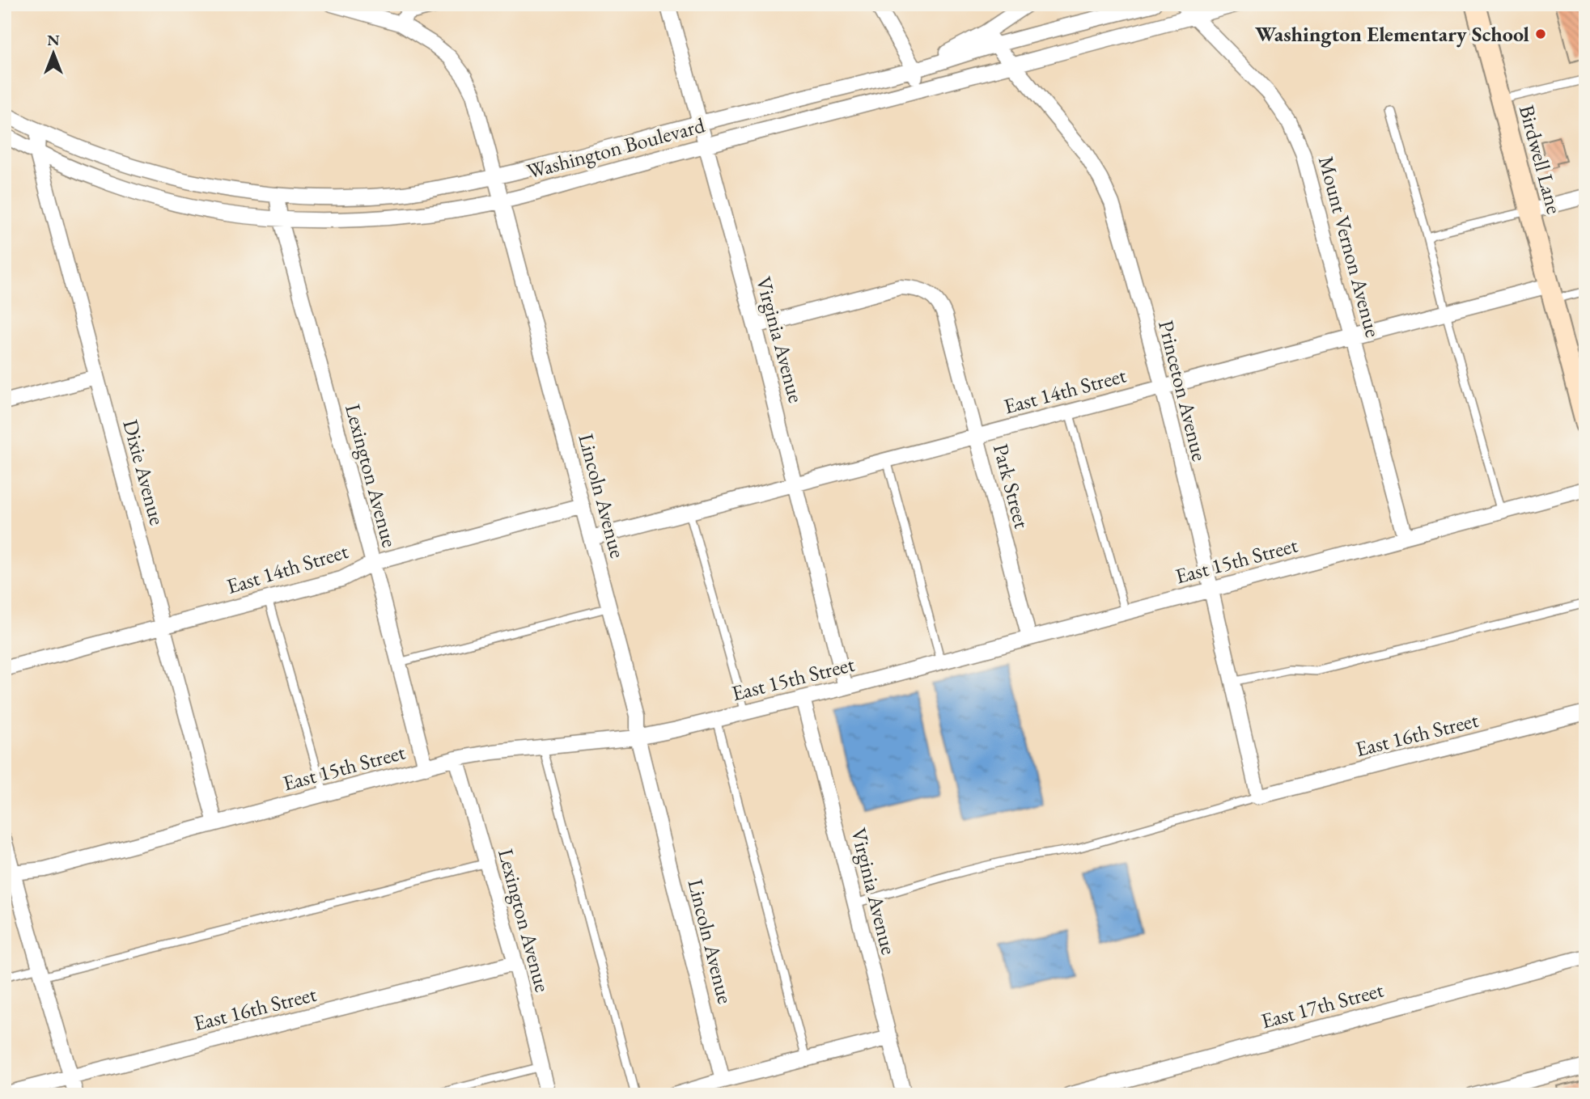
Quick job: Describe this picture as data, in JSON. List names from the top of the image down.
{
  "streets": {
    "main road": ["Birdwell Lane"],
    "street": [
      "Washington Boulevard",
      "Mount Vernon Avenue",
      "Virginia Avenue",
      "East 14th Street",
      "Princeton Avenue",
      "Dixie Avenue",
      "Lexington Avenue",
      "Park Street",
      "Lincoln Avenue",
      "East 15th Street",
      "East 16th Street",
      "East 17th Street"
    ]
  },
  "crossings": [
    ["Washington Boulevard", "Mount Vernon Avenue"],
    ["Washington Boulevard", "Virginia Avenue"],
    ["Washington Boulevard", "Princeton Avenue"],
    ["Washington Boulevard", "Dixie Avenue"],
    ["Washington Boulevard", "Lexington Avenue"],
    ["Washington Boulevard", "Lincoln Avenue"],
    ["Birdwell Lane", "East 14th Street"],
    ["Mount Vernon Avenue", "East 14th Street"],
    ["Mount Vernon Avenue", "East 15th Street"],
    ["Virginia Avenue", "East 14th Street"],
    ["Virginia Avenue", "Park Street"],
    ["Virginia Avenue", "East 15th Street"],
    ["East 14th Street", "Princeton Avenue"],
    ["East 14th Street", "Dixie Avenue"],
    ["East 14th Street", "Lexington Avenue"],
    ["East 14th Street", "Park Street"],
    ["East 14th Street", "Lincoln Avenue"],
    ["Princeton Avenue", "East 15th Street"],
    ["Princeton Avenue", "East 16th Street"],
    ["Dixie Avenue", "East 15th Street"],
    ["Lexington Avenue", "East 15th Street"],
    ["Lexington Avenue", "East 16th Street"],
    ["Park Street", "East 15th Street"],
    ["Lincoln Avenue", "East 15th Street"]
  ],
  "places": ["Washington Elementary School"],
  "north": "top"
}
